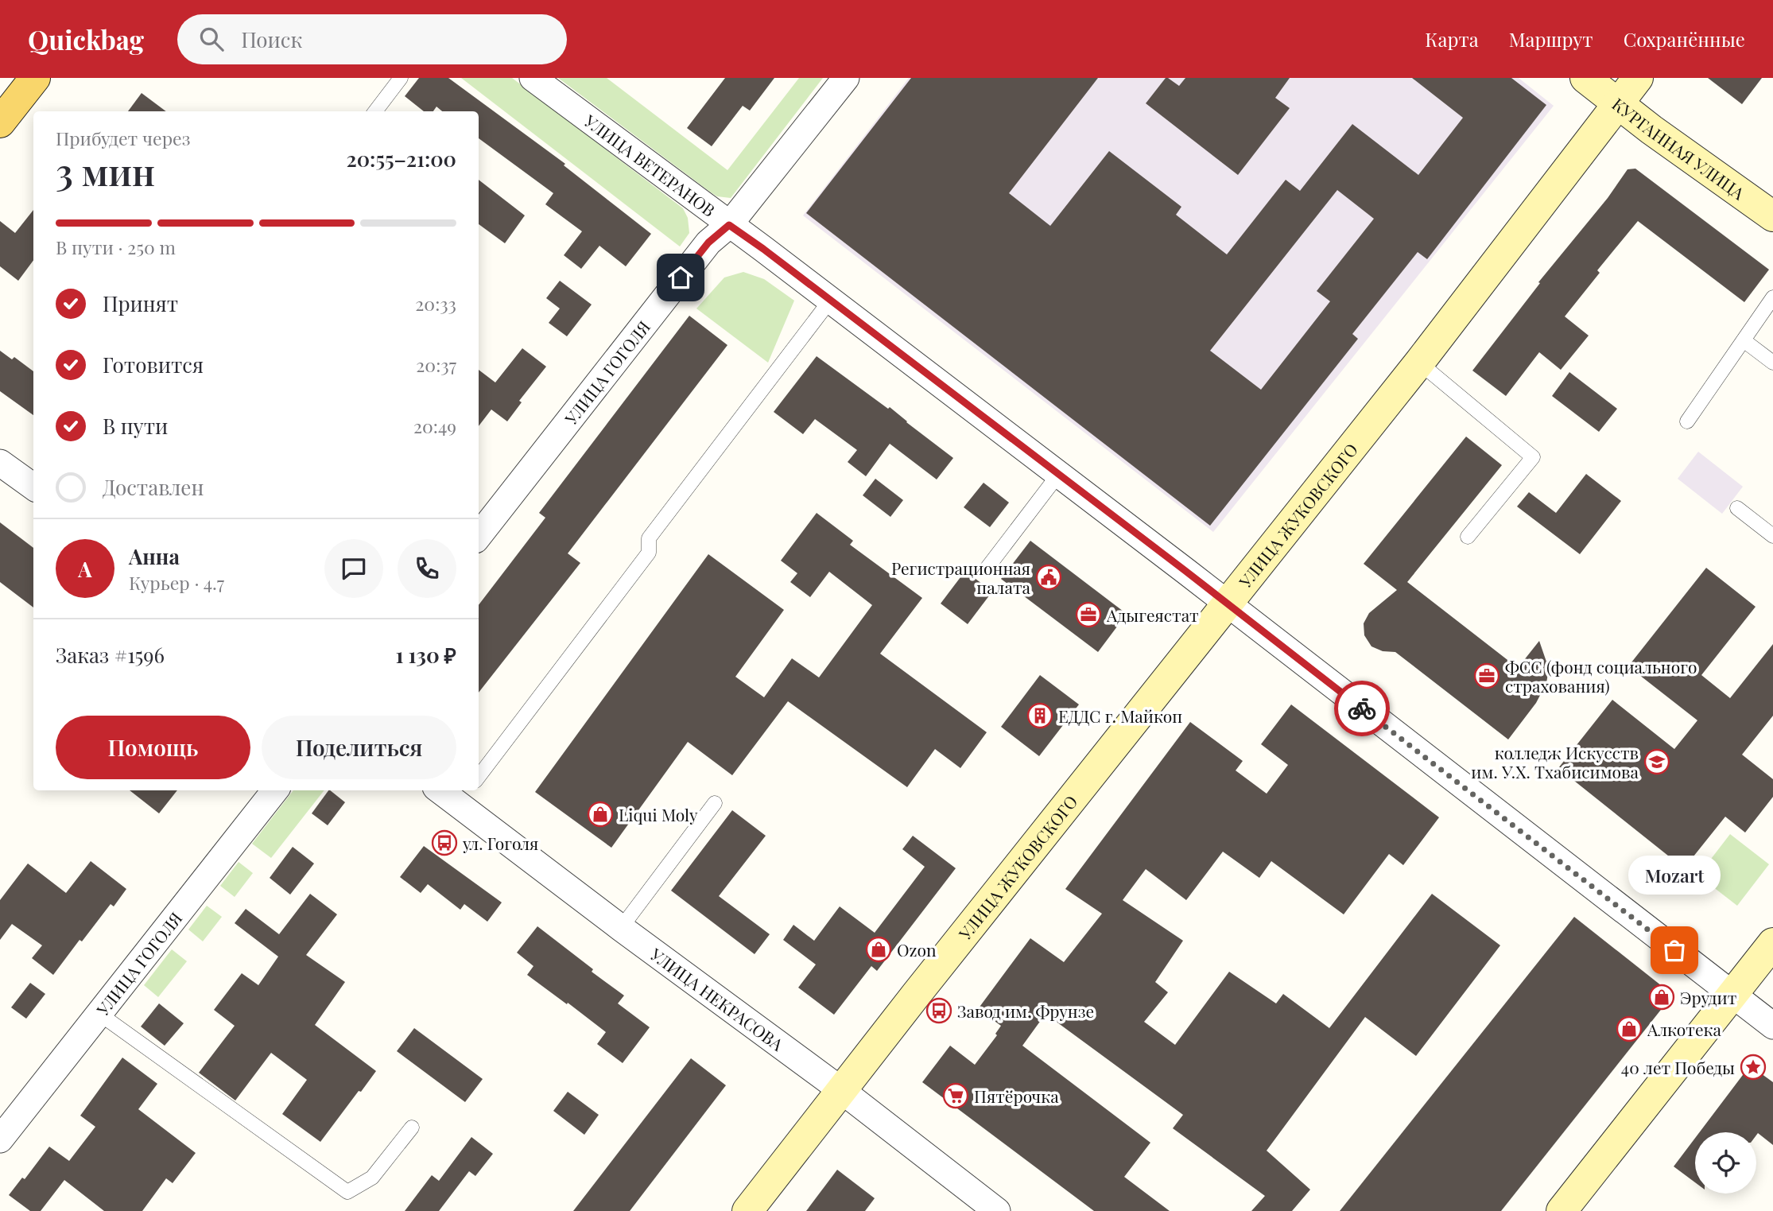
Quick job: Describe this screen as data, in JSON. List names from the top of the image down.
{
  "streets": {
    "street": [
      "КУРГАННАЯ УЛИЦА",
      "УЛИЦА ВЕТЕРАНОВ",
      "УЛИЦА ГОГОЛЯ",
      "УЛИЦА ЖУКОВСКОГО",
      "УЛИЦА НЕКРАСОВА"
    ]
  },
  "crossings": [
    ["КУРГАННАЯ УЛИЦА", "УЛИЦА ЖУКОВСКОГО"],
    ["УЛИЦА ВЕТЕРАНОВ", "УЛИЦА ГОГОЛЯ"],
    ["УЛИЦА ВЕТЕРАНОВ", "УЛИЦА ЖУКОВСКОГО"],
    ["УЛИЦА ЖУКОВСКОГО", "УЛИЦА НЕКРАСОВА"]
  ],
  "places": {
    "public building": ["Регистрационная палата"],
    "office": ["Адыгеястат", "ФСС (фонд социального страхования)"],
    "building": ["ЕДДС г. Майкоп"],
    "school or university": ["колледж Искусств им. У.Х. Тхабисимова"],
    "shop": [
      "Liqui Moly",
      "Ozon",
      "Эрудит",
      "Алкотека"
    ],
    "bus stop": ["ул. Гоголя", "Завод им. Фрунзе"],
    "other": ["Mozart"],
    "place": ["40 лет Победы"],
    "supermarket": ["Пятёрочка"]
  },
  "page": {
    "header": "Quickbag",
    "search": "Поиск",
    "nav": ["Карта", "Маршрут", "Сохранённые"],
    "heading": ["3 мин", "Прибудет через", "20:55–21:00"],
    "panel": [
      "Анна",
      "Курьер · 4.7",
      "Заказ #1596",
      "1 130 ₽"
    ],
    "bar": "В пути · 250 m",
    "list": [
      ["Принят", "20:33"],
      ["Готовится", "20:37"],
      ["В пути", "20:49"],
      "Доставлен"
    ],
    "round": "А",
    "buttons": ["Помощь", "Поделиться"],
    "bubble": "Mozart"
  }
}
